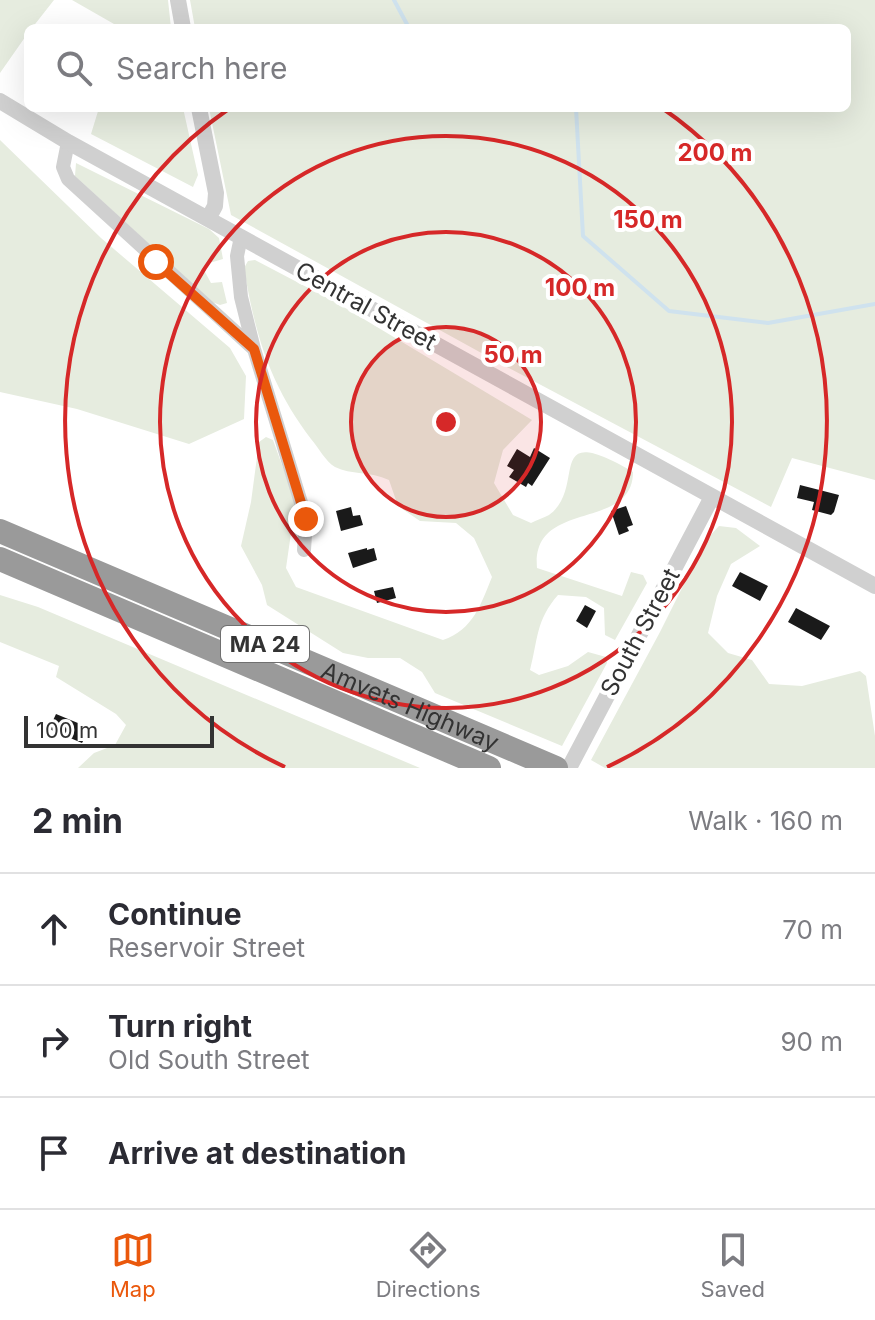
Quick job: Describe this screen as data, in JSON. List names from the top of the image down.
{
  "streets": {
    "highway": ["MA 24", "Amvets Highway"],
    "street": ["Central Street", "South Street"]
  },
  "crossings": [
    ["Central Street", "South Street"]
  ],
  "scale_bar": "100 m",
  "page": {
    "search": "Search here",
    "scale": "100 m",
    "heading": ["2 min", "Walk · 160 m"],
    "list": [
      ["Continue", "Reservoir Street", "70 m"],
      ["Turn right", "Old South Street", "90 m"],
      "Arrive at destination"
    ],
    "nav": ["Map", "Directions", "Saved"]
  },
  "rings": [
    "200 m",
    "150 m",
    "100 m",
    "50 m"
  ]
}
